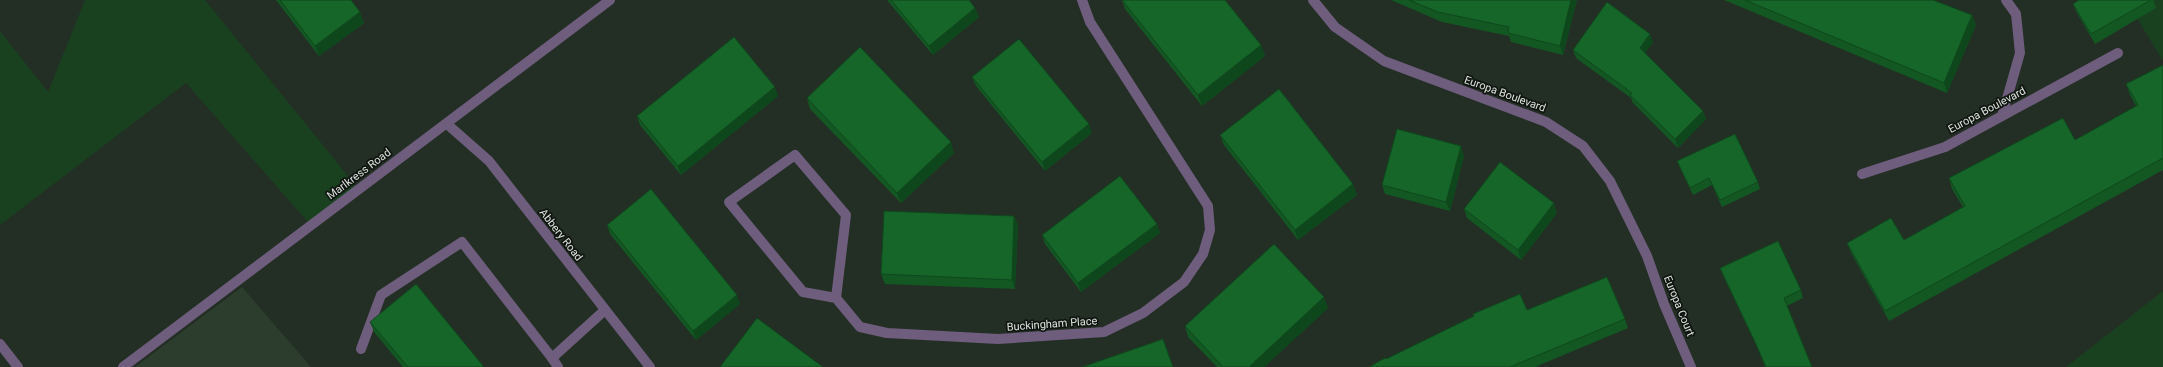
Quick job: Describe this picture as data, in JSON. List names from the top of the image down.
{
  "streets": {
    "street": [
      "Europa Boulevard",
      "Marlkress Road",
      "Abbery Road",
      "Europa Court",
      "Buckingham Place"
    ]
  },
  "crossings": [
    ["Europa Boulevard", "Europa Court"],
    ["Marlkress Road", "Abbery Road"]
  ]
}
